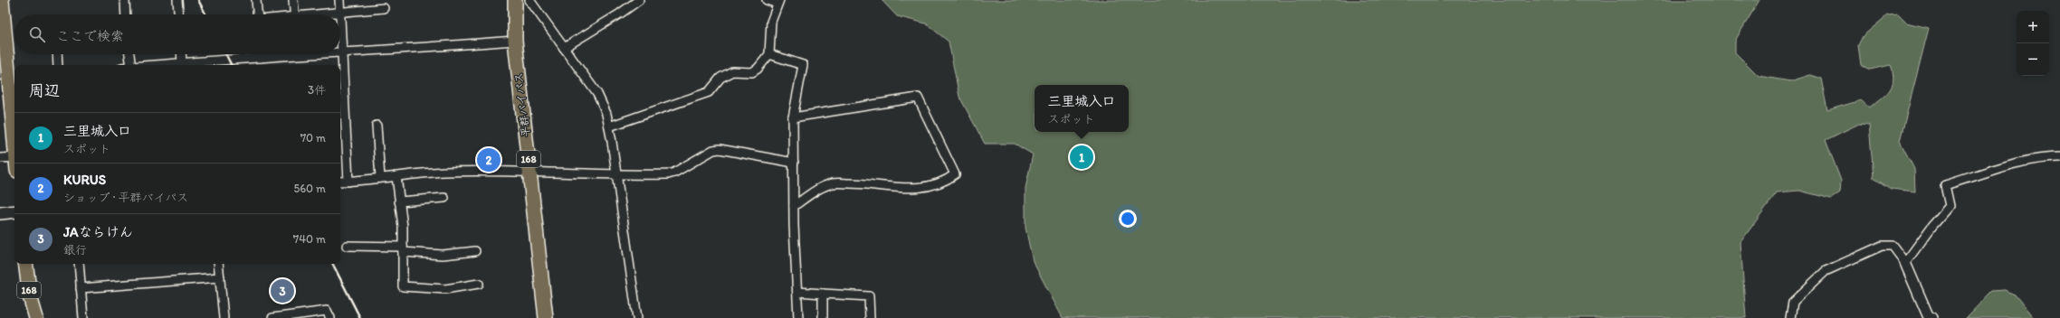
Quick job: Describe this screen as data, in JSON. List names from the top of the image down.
{
  "streets": {
    "highway": ["平群バイパス", "168"]
  },
  "page": {
    "map_buttons": ["+", "−"],
    "search": "ここで検索",
    "heading": ["周辺", "3件"],
    "popup": ["三里城入口", "スポット"],
    "list": [
      {
        "mark": "1",
        "name": "三里城入口",
        "note": "スポット",
        "value": "70 m"
      },
      {
        "mark": "2",
        "name": "KURUS",
        "note": "ショップ · 平群バイパス",
        "value": "560 m"
      },
      {
        "mark": "3",
        "name": "JAならけん",
        "note": "銀行",
        "value": "740 m"
      }
    ],
    "pins": ["1", "2", "3"]
  }
}
